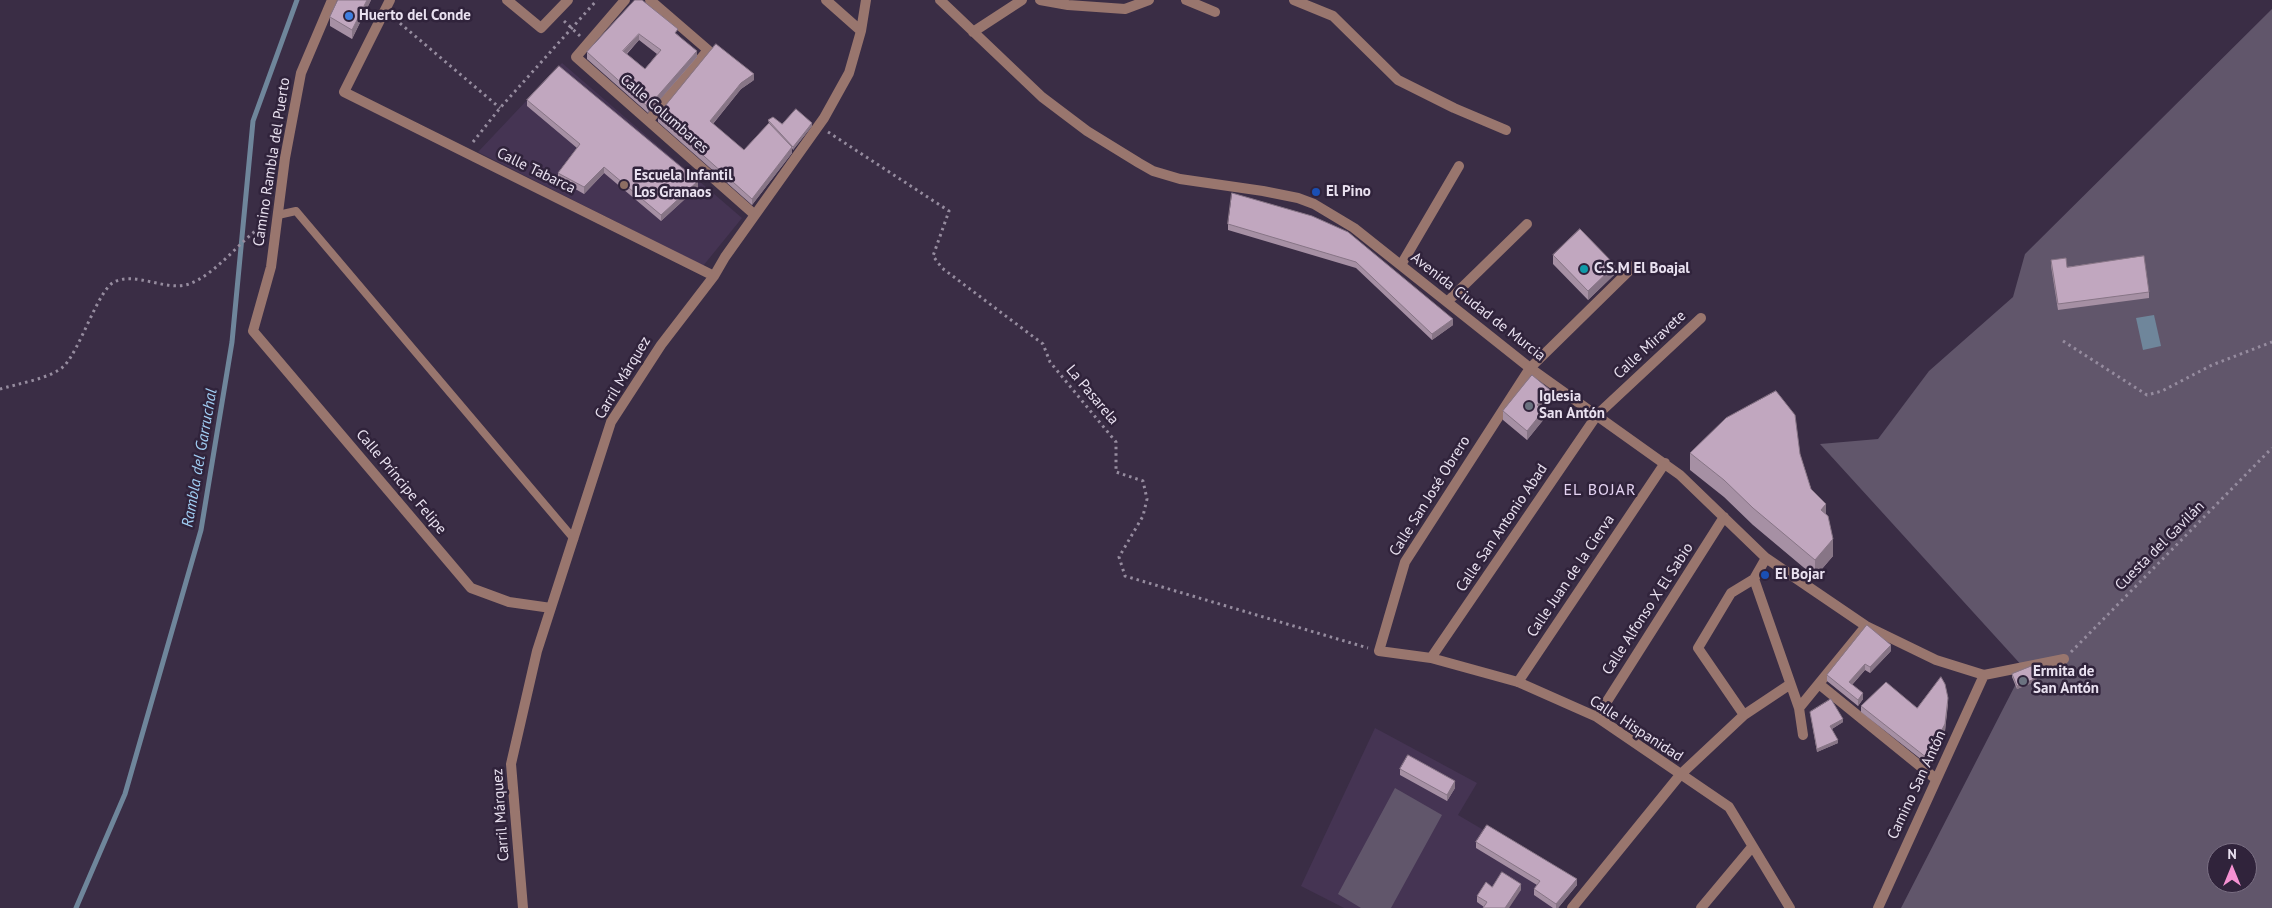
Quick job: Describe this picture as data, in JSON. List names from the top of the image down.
{
  "streets": {
    "street": [
      "Calle Columbares",
      "Camino Rambla del Puerto",
      "Calle Tabarca",
      "Avenida Ciudad de Murcia",
      "Calle Miravete",
      "Carril Márquez",
      "Calle Príncipe Felipe",
      "Calle San José Obrero",
      "Calle San Antonio Abad",
      "Calle Juan de la Cierva",
      "Calle Alfonso X El Sabio",
      "Calle Hispanidad",
      "Camino San Antón"
    ],
    "path": ["La Pasarela", "Cuesta del Gavilán"]
  },
  "crossings": [
    ["Calle Columbares", "Carril Márquez"],
    ["Camino Rambla del Puerto", "Calle Príncipe Felipe"],
    ["Calle Tabarca", "Carril Márquez"],
    ["Avenida Ciudad de Murcia", "Calle Miravete"],
    ["Avenida Ciudad de Murcia", "Calle San José Obrero"],
    ["Avenida Ciudad de Murcia", "Calle San Antonio Abad"],
    ["Avenida Ciudad de Murcia", "Calle Juan de la Cierva"],
    ["Avenida Ciudad de Murcia", "Calle Alfonso X El Sabio"],
    ["Avenida Ciudad de Murcia", "Camino San Antón"],
    ["Calle Miravete", "Calle San Antonio Abad"],
    ["Carril Márquez", "La Pasarela"],
    ["Carril Márquez", "Calle Príncipe Felipe"],
    ["La Pasarela", "Calle San José Obrero"],
    ["La Pasarela", "Calle Hispanidad"],
    ["Calle San José Obrero", "Calle Hispanidad"],
    ["Calle San Antonio Abad", "Calle Hispanidad"],
    ["Calle Juan de la Cierva", "Calle Hispanidad"],
    ["Calle Alfonso X El Sabio", "Calle Hispanidad"]
  ],
  "districts": ["EL BOJAR"],
  "water": ["Rambla del Garruchal"],
  "places": [
    "Huerto del Conde",
    "Escuela Infantil Los Granaos",
    "El Pino",
    "C.S.M El Boajal",
    "Iglesia San Antón",
    "El Bojar",
    "Ermita de San Antón"
  ],
  "north": "top"
}
